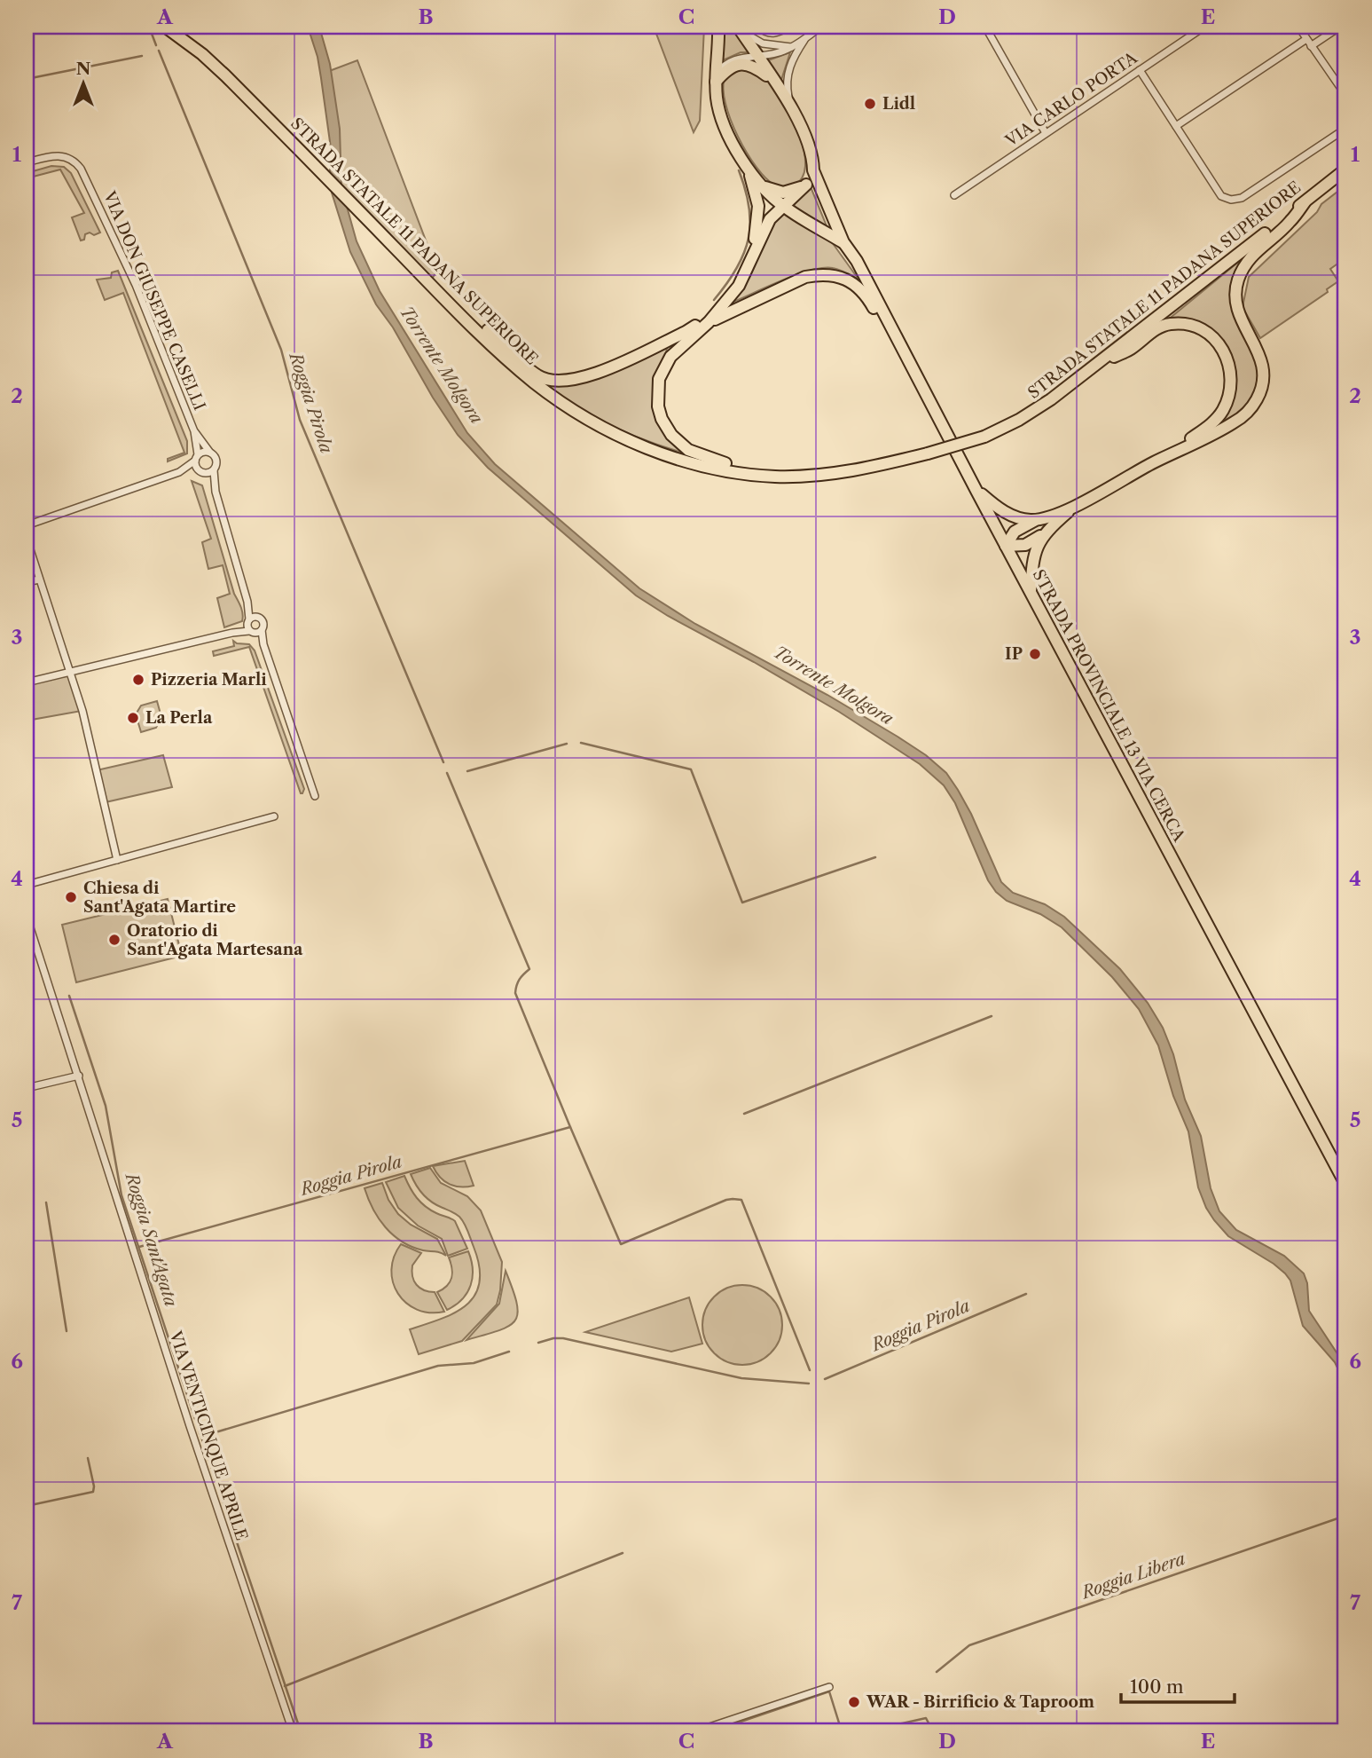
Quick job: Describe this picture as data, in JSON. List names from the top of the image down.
{
  "streets": {
    "main road": ["STRADA STATALE 11 PADANA SUPERIORE", "STRADA PROVINCIALE 13 VIA CERCA"],
    "street": ["VIA CARLO PORTA", "VIA DON GIUSEPPE CASELLI", "VIA VENTICINQUE APRILE"]
  },
  "water": [
    "Torrente Molgora",
    "Roggia Pirola",
    "Roggia Sant'Agata",
    "Roggia Libera"
  ],
  "places": [
    "Lidl",
    "IP",
    "Pizzeria Marli",
    "La Perla",
    "Chiesa di Sant'Agata Martire",
    "Oratorio di Sant'Agata Martesana",
    "WAR - Birrificio & Taproom"
  ],
  "scale_bar": "100 m",
  "north": "top",
  "grid": {
    "columns": [
      "A",
      "B",
      "C",
      "D",
      "E"
    ],
    "rows": [
      "1",
      "2",
      "3",
      "4",
      "5",
      "6",
      "7"
    ]
  }
}
